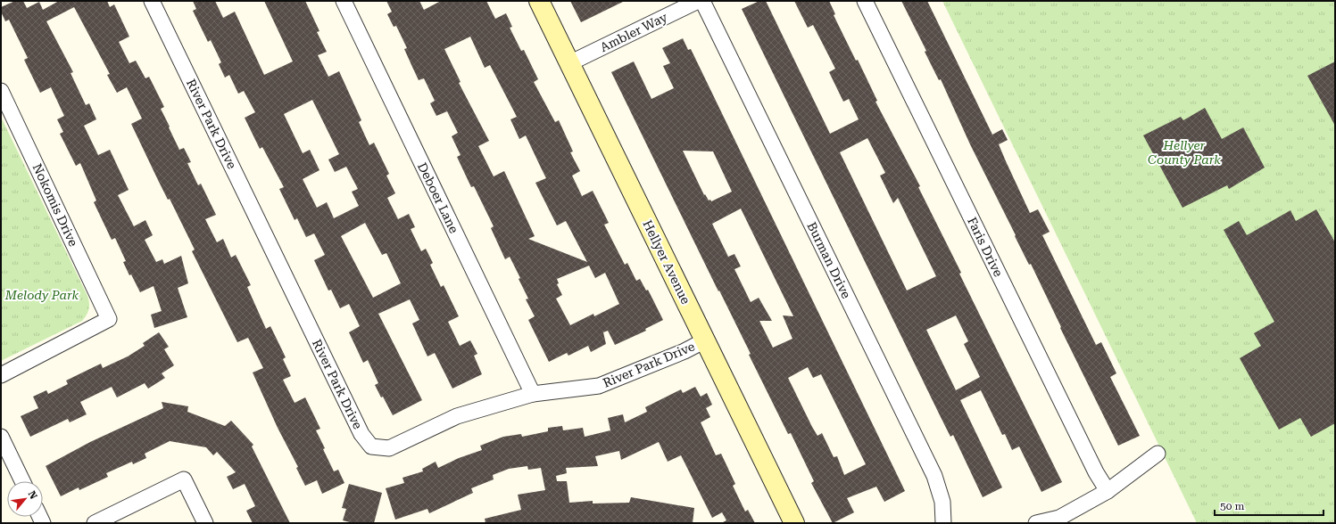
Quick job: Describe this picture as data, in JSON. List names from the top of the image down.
{
  "streets": {
    "street": [
      "Ambler Way",
      "River Park Drive",
      "Deboer Lane",
      "Nokomis Drive",
      "Faris Drive",
      "Burman Drive",
      "Hellyer Avenue"
    ]
  },
  "crossings": [
    ["Ambler Way", "Hellyer Avenue"],
    ["River Park Drive", "Deboer Lane"],
    ["River Park Drive", "Hellyer Avenue"]
  ],
  "parks": ["Hellyer County Park", "Melody Park"],
  "scale_bar": "50 m",
  "north": "top right"
}
